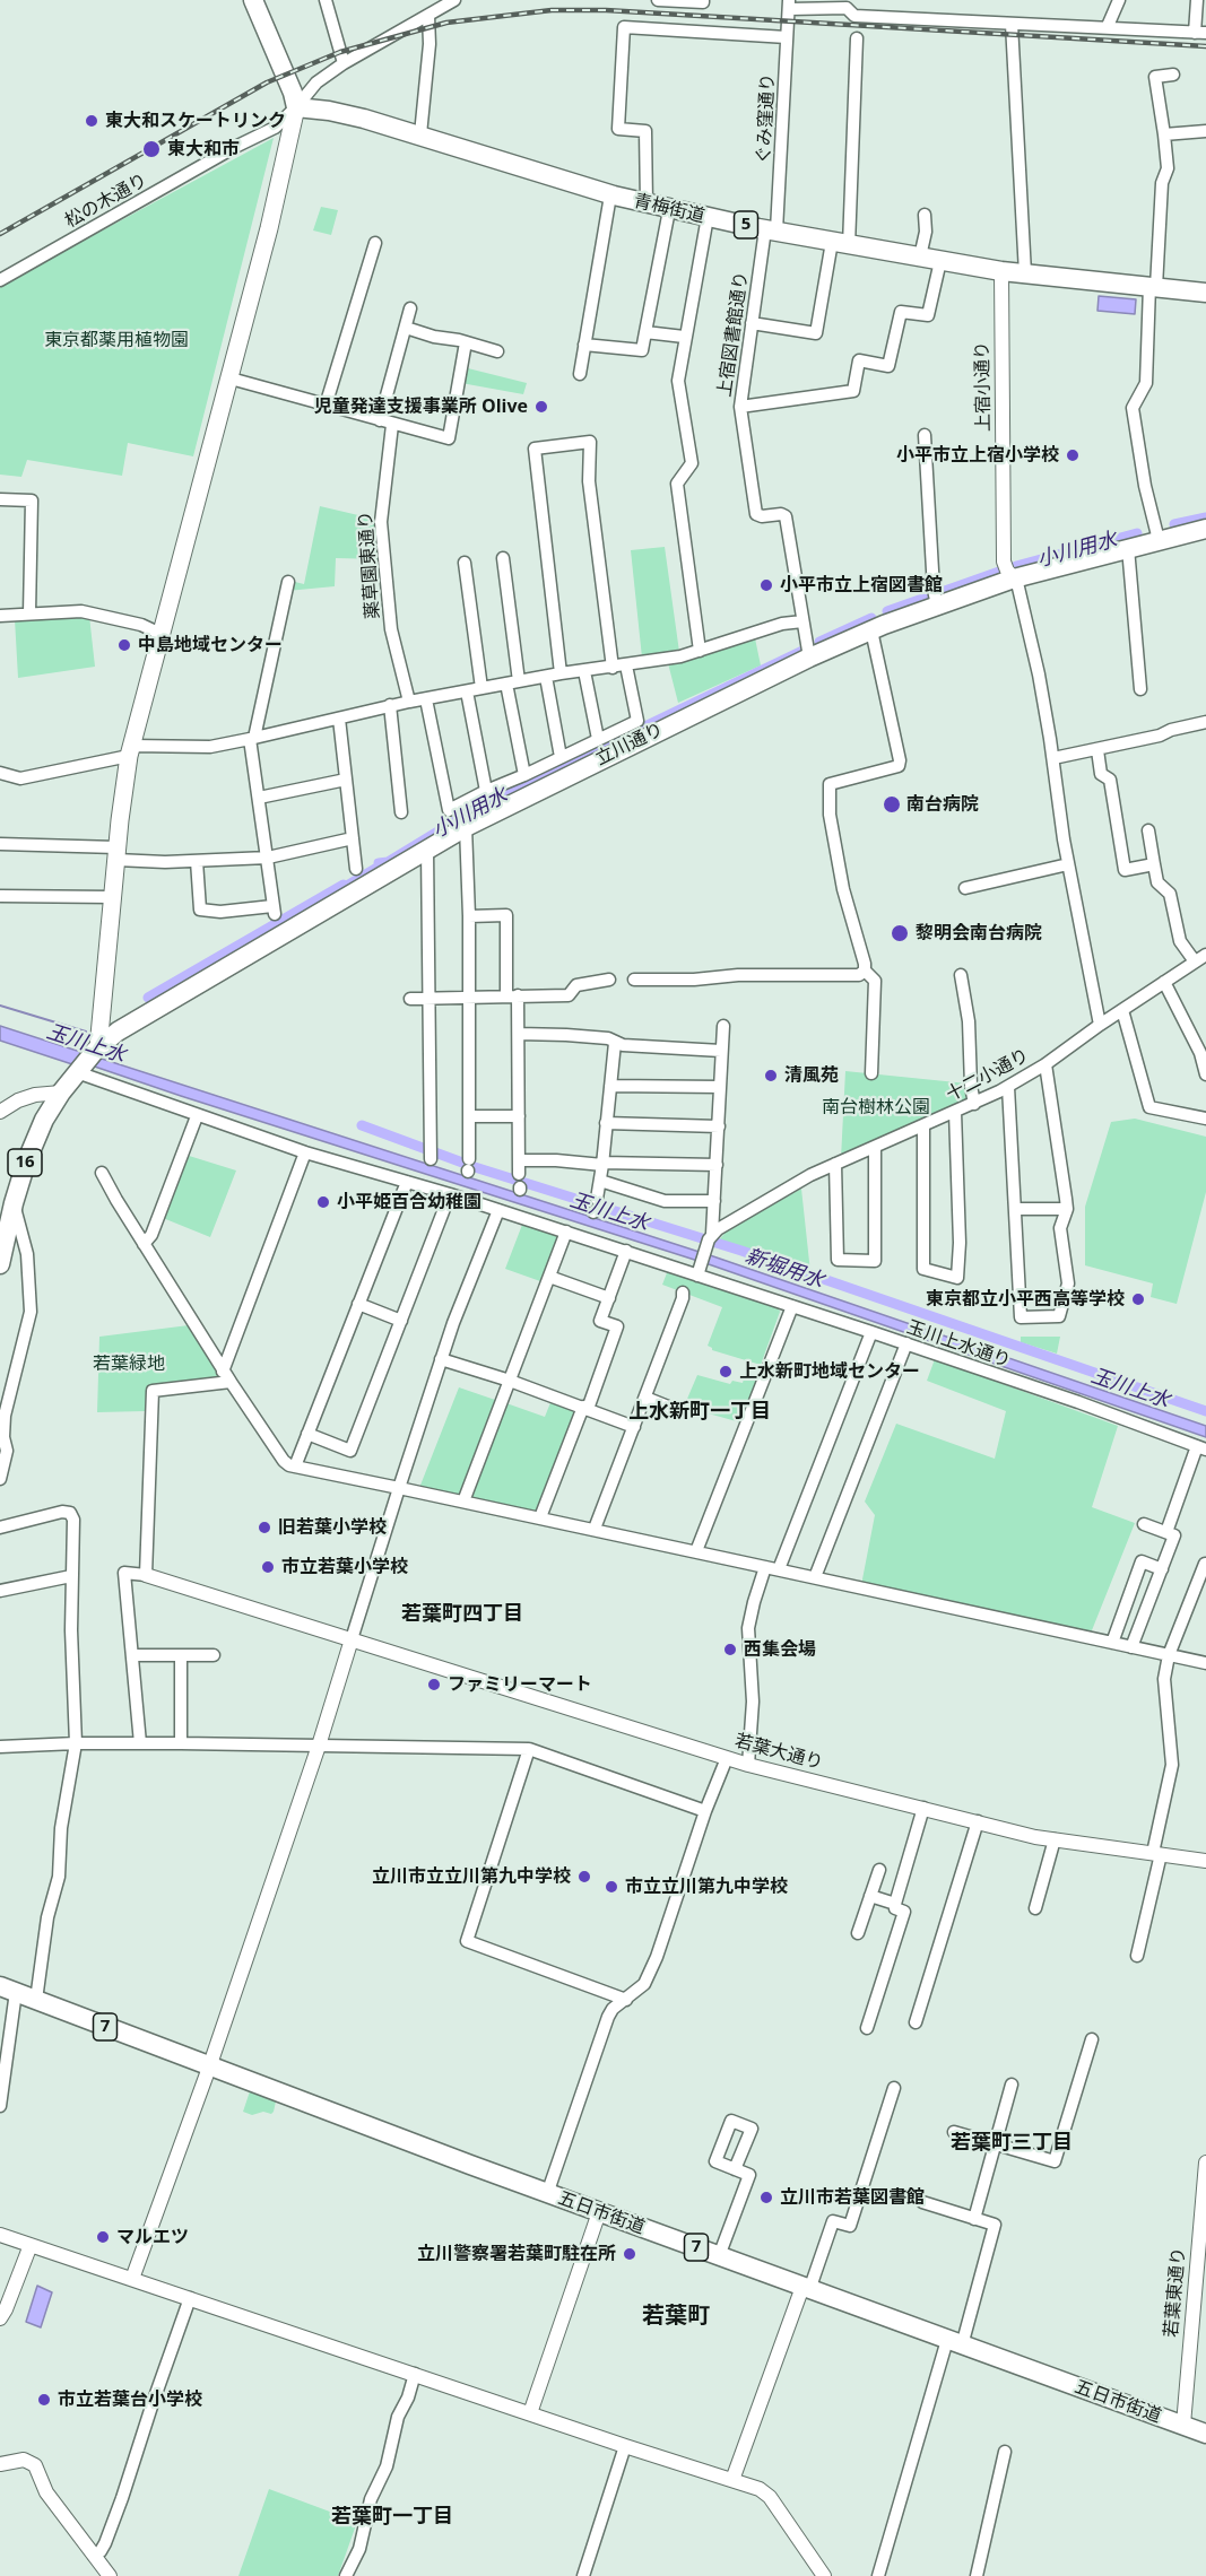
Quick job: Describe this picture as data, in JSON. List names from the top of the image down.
{
  "streets": {
    "main road": [
      "青梅街道",
      "5",
      "立川通り",
      "16",
      "7",
      "五日市街道"
    ],
    "street": [
      "ぐみ窪通り",
      "松の木通り",
      "上宿図書館通り",
      "上宿小通り",
      "薬草園東通り",
      "十二小通り",
      "玉川上水通り",
      "若葉大通り",
      "若葉東通り"
    ]
  },
  "crossings": [
    ["ぐみ窪通り", "青梅街道"],
    ["ぐみ窪通り", "上宿図書館通り"],
    ["松の木通り", "青梅街道"],
    ["青梅街道", "上宿図書館通り"],
    ["青梅街道", "上宿小通り"],
    ["上宿図書館通り", "立川通り"],
    ["上宿小通り", "立川通り"],
    ["立川通り", "16"],
    ["16", "玉川上水通り"],
    ["五日市街道", "若葉東通り"]
  ],
  "districts": [
    "上水新町一丁目",
    "若葉町四丁目",
    "若葉町三丁目",
    "若葉町",
    "若葉町一丁目"
  ],
  "water": ["小川用水", "玉川上水", "新堀用水"],
  "parks": ["東京都薬用植物園", "南台樹林公園", "若葉緑地"],
  "places": [
    "東大和スケートリンク",
    "東大和市",
    "児童発達支援事業所 Olive",
    "小平市立上宿小学校",
    "小平市立上宿図書館",
    "中島地域センター",
    "南台病院",
    "黎明会南台病院",
    "清風苑",
    "小平姫百合幼稚園",
    "東京都立小平西高等学校",
    "上水新町地域センター",
    "旧若葉小学校",
    "市立若葉小学校",
    "西集会場",
    "ファミリーマート",
    "立川市立立川第九中学校",
    "市立立川第九中学校",
    "立川市若葉図書館",
    "マルエツ",
    "立川警察署若葉町駐在所",
    "市立若葉台小学校"
  ]
}
